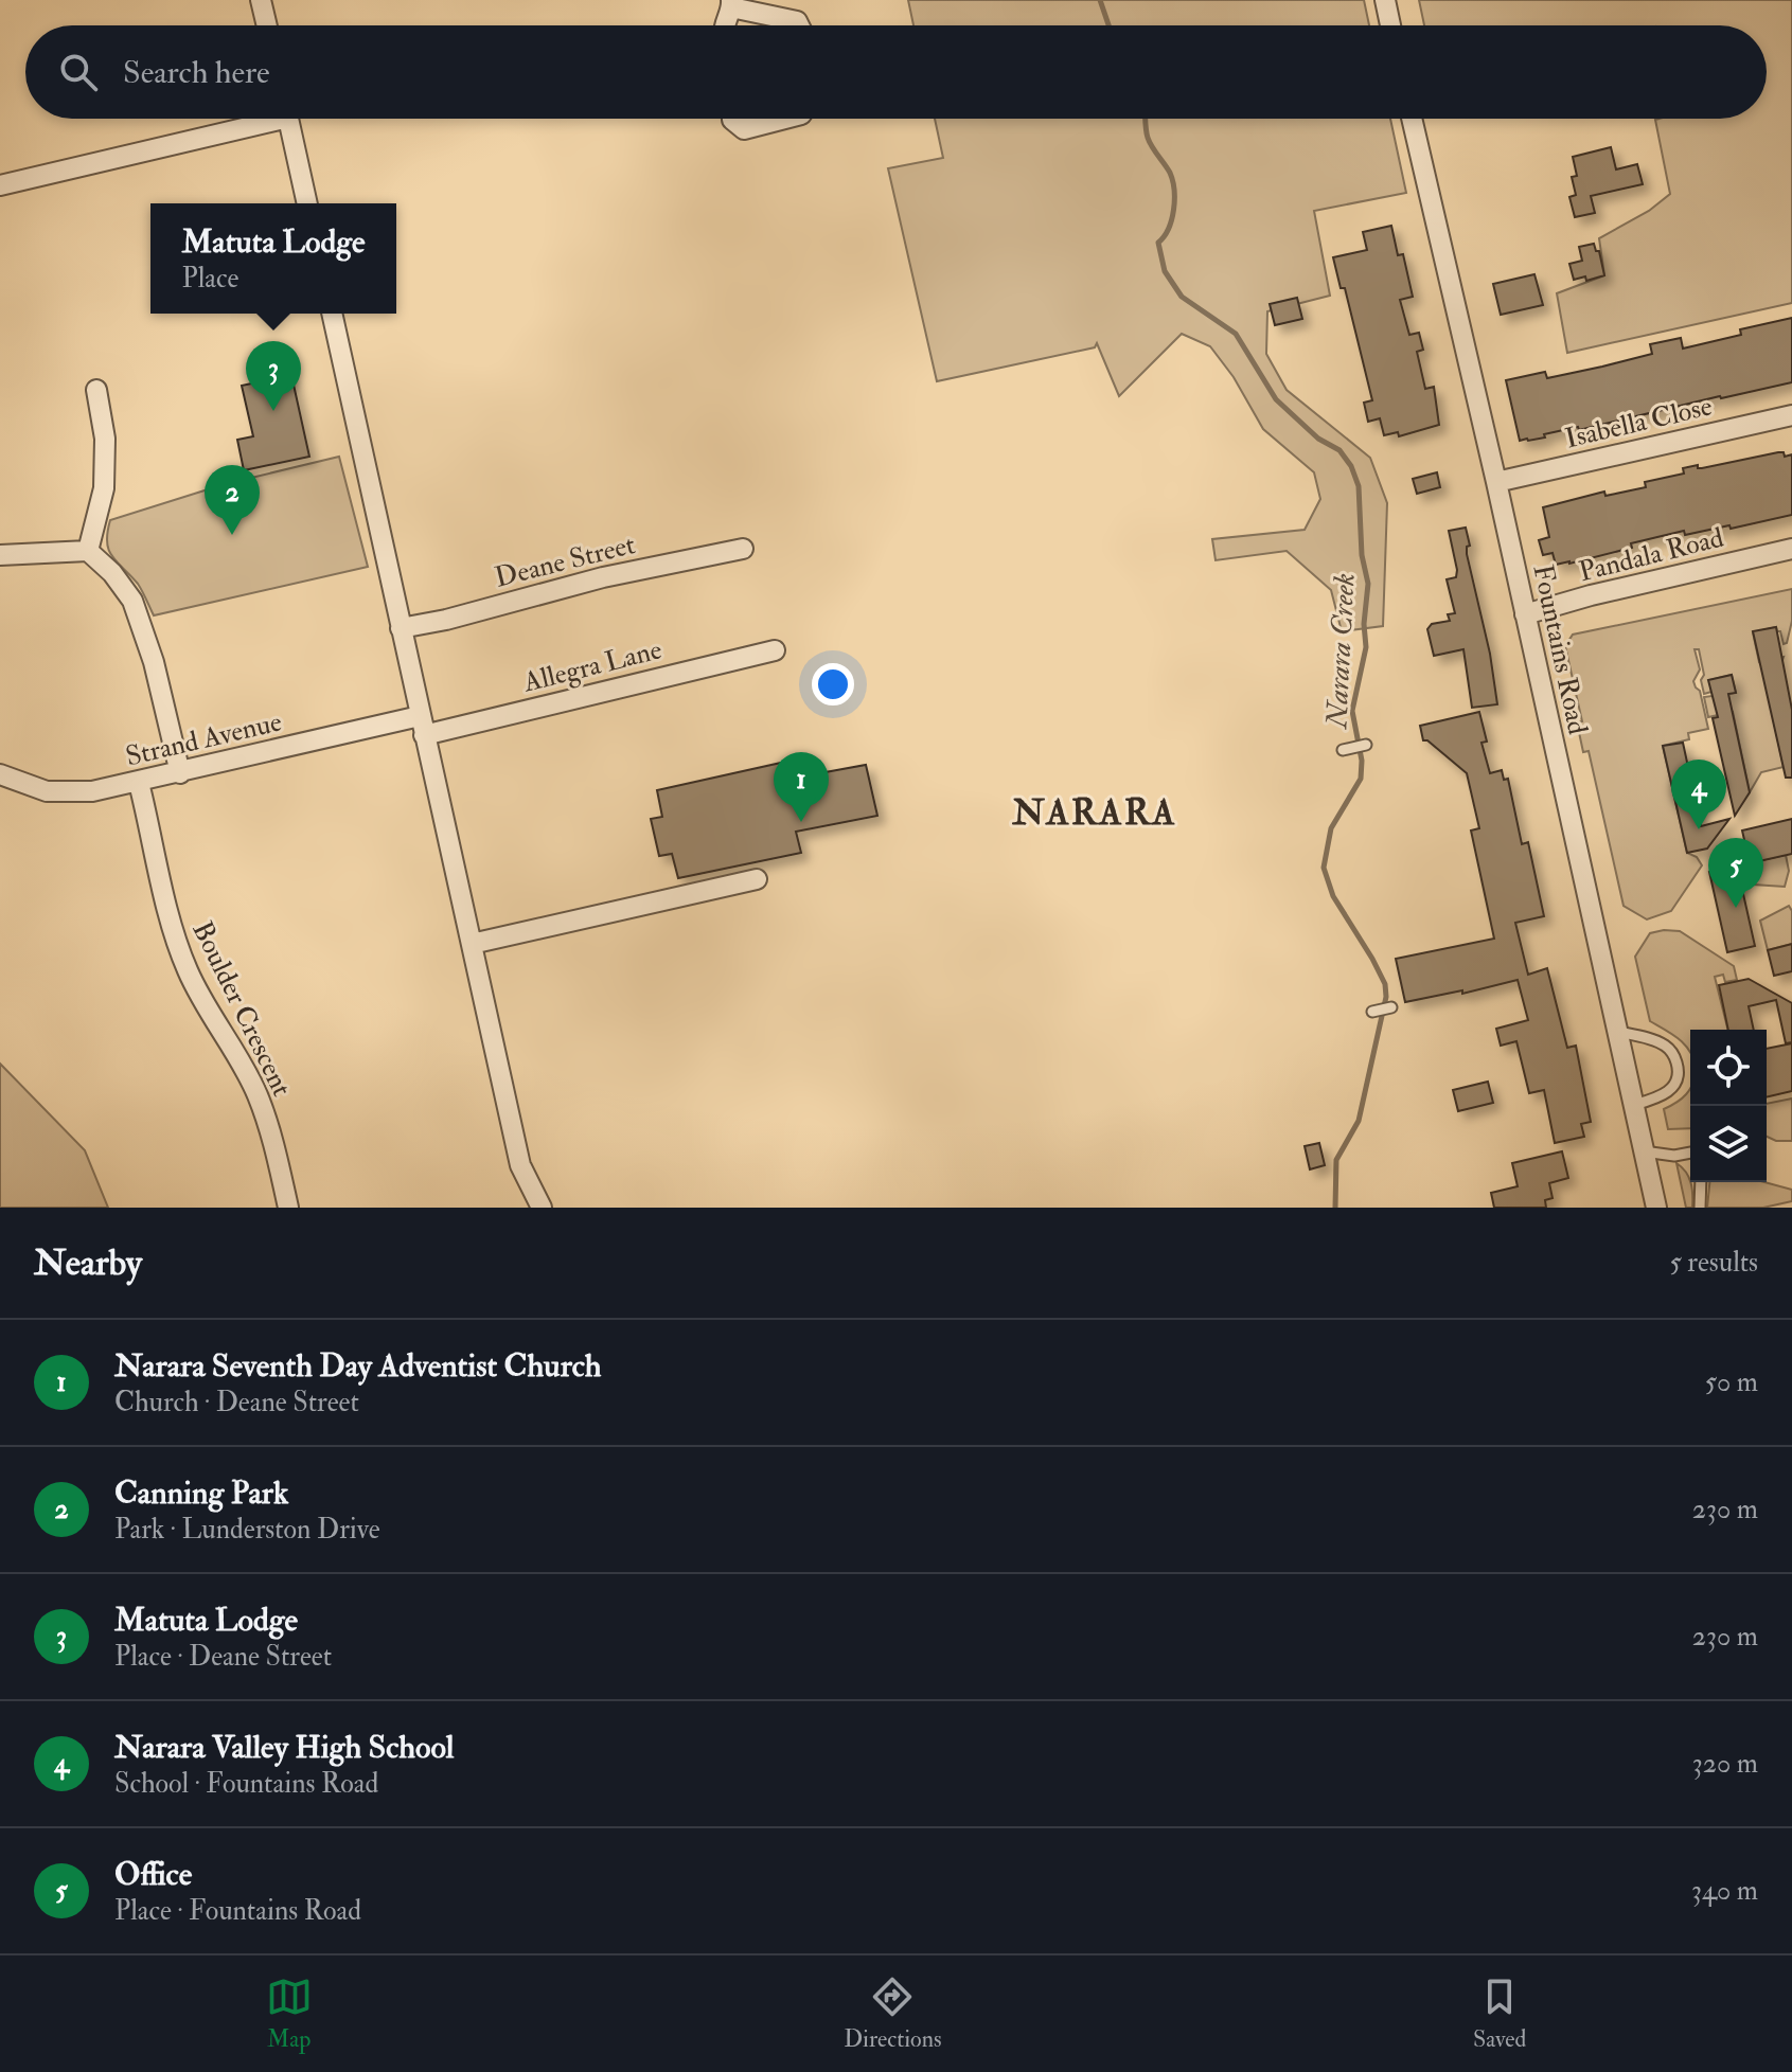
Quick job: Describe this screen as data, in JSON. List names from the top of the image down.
{
  "streets": {
    "street": [
      "Isabella Close",
      "Pandala Road",
      "Deane Street",
      "Fountains Road",
      "Allegra Lane",
      "Strand Avenue",
      "Boulder Crescent"
    ]
  },
  "crossings": [
    ["Isabella Close", "Fountains Road"],
    ["Pandala Road", "Fountains Road"],
    ["Allegra Lane", "Strand Avenue"],
    ["Strand Avenue", "Boulder Crescent"]
  ],
  "districts": ["NARARA"],
  "water": ["Narara Creek"],
  "page": {
    "search": "Search here",
    "popup": ["Matuta Lodge", "Place"],
    "pins": [
      "3",
      "2",
      "1",
      "4",
      "5"
    ],
    "heading": ["Nearby", "5 results"],
    "list": [
      {
        "mark": "1",
        "name": "Narara Seventh Day Adventist Church",
        "note": "Church · Deane Street",
        "value": "50 m"
      },
      {
        "mark": "2",
        "name": "Canning Park",
        "note": "Park · Lunderston Drive",
        "value": "230 m"
      },
      {
        "mark": "3",
        "name": "Matuta Lodge",
        "note": "Place · Deane Street",
        "value": "230 m"
      },
      {
        "mark": "4",
        "name": "Narara Valley High School",
        "note": "School · Fountains Road",
        "value": "320 m"
      },
      {
        "mark": "5",
        "name": "Office",
        "note": "Place · Fountains Road",
        "value": "340 m"
      }
    ],
    "nav": ["Map", "Directions", "Saved"]
  }
}
